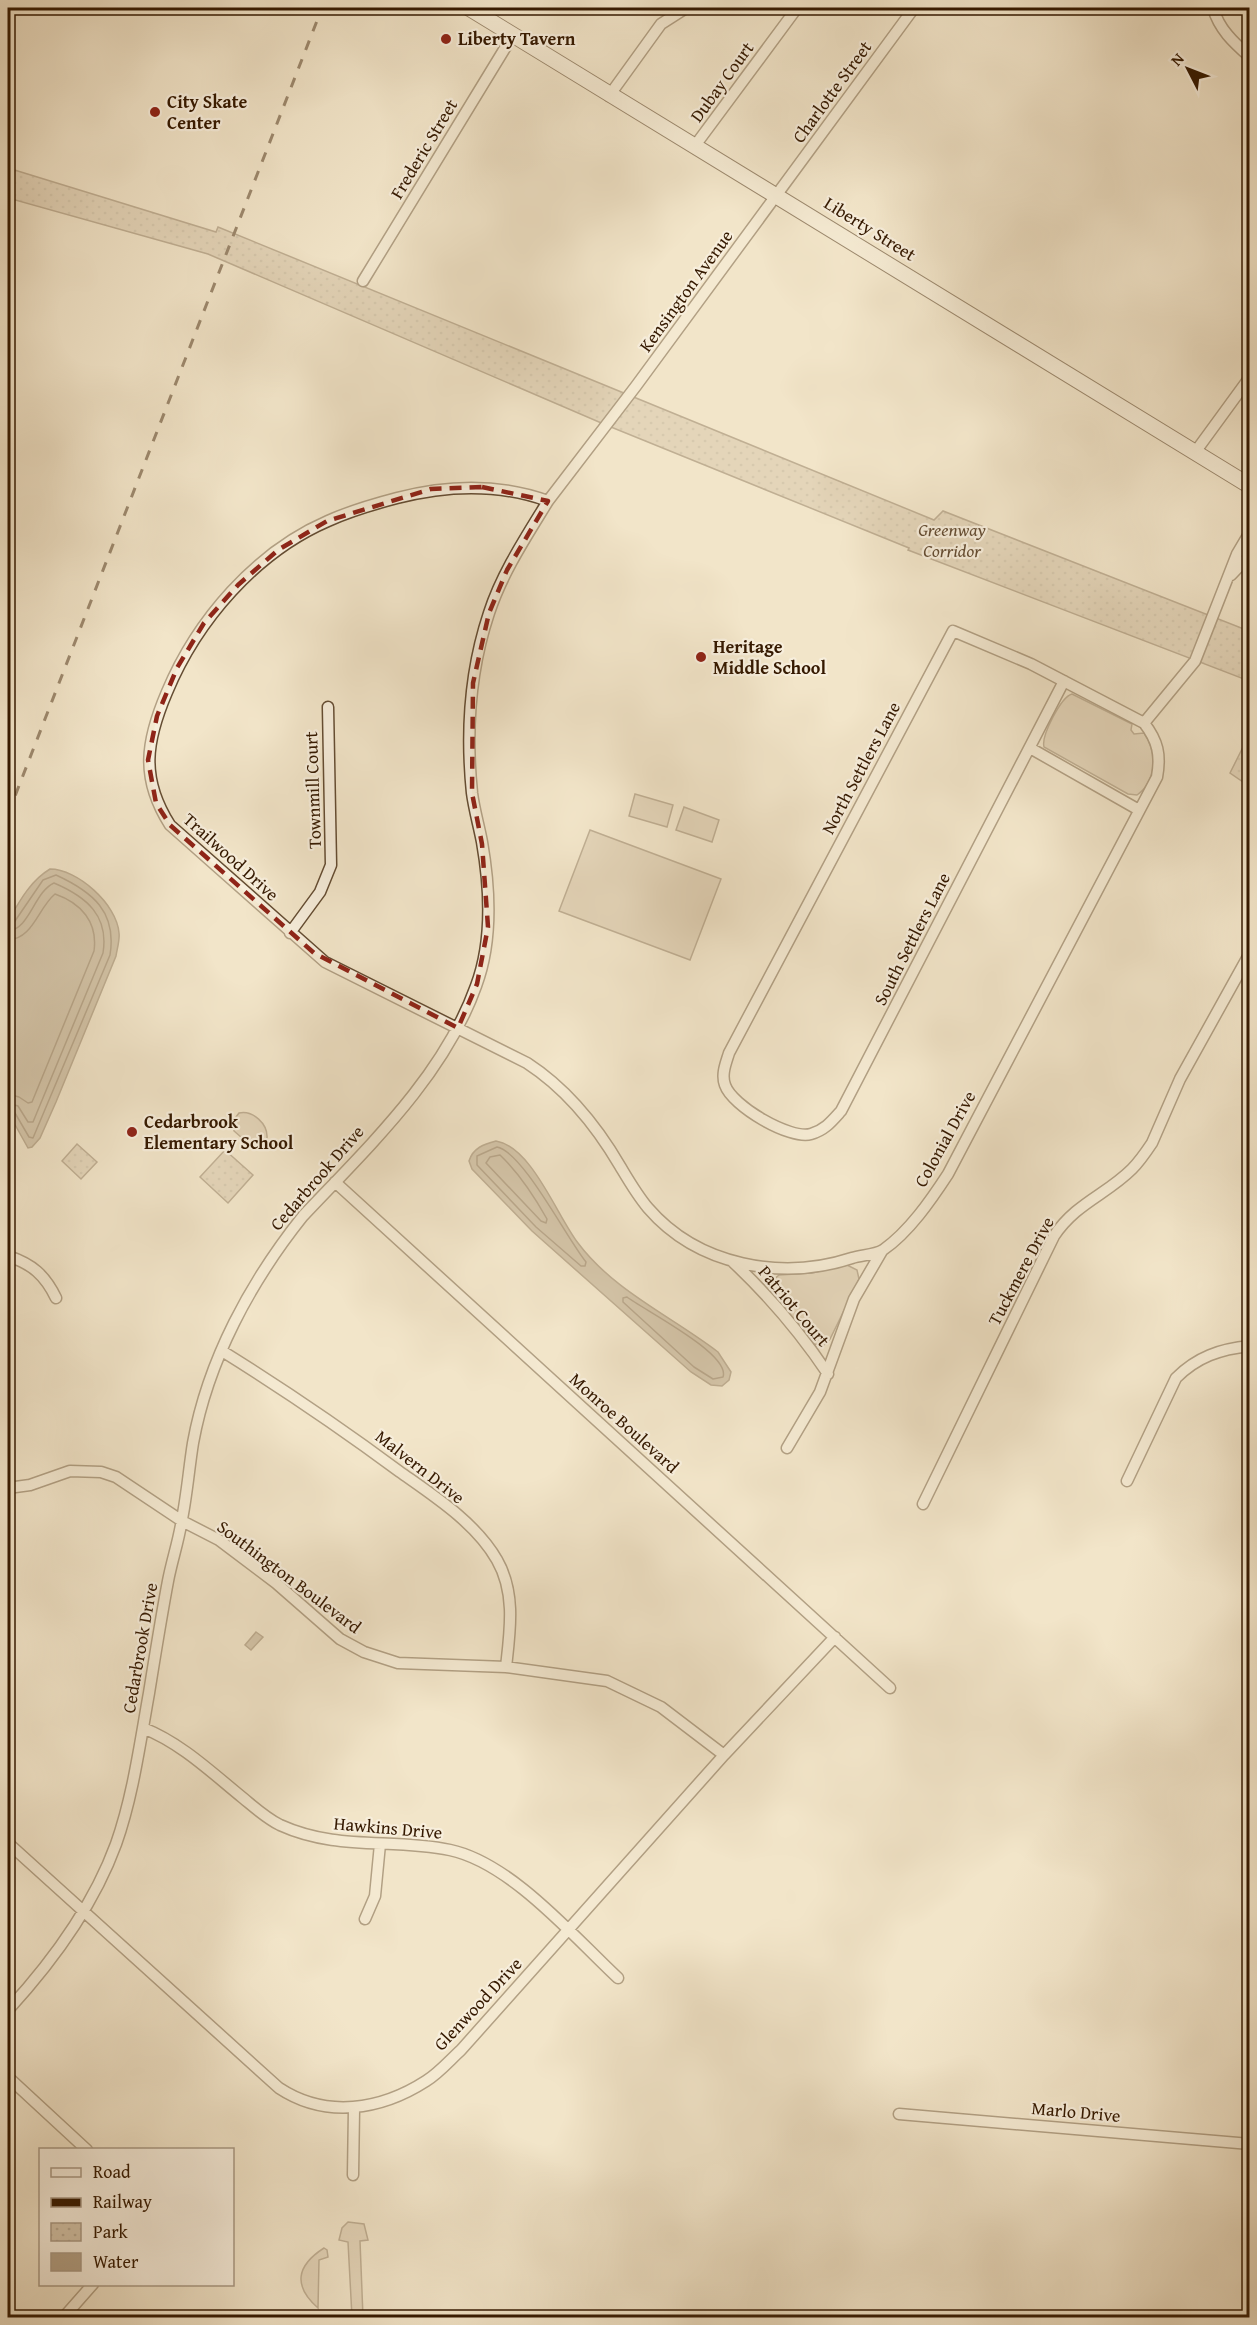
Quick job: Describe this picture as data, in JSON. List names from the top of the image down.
{
  "streets": {
    "street": [
      "Dubay Court",
      "Charlotte Street",
      "Frederic Street",
      "Liberty Street",
      "Kensington Avenue",
      "North Settlers Lane",
      "Townmill Court",
      "Trailwood Drive",
      "South Settlers Lane",
      "Colonial Drive",
      "Cedarbrook Drive",
      "Tuckmere Drive",
      "Patriot Court",
      "Monroe Boulevard",
      "Malvern Drive",
      "Southington Boulevard",
      "Hawkins Drive",
      "Glenwood Drive",
      "Marlo Drive"
    ]
  },
  "crossings": [
    ["Dubay Court", "Liberty Street"],
    ["Charlotte Street", "Liberty Street"],
    ["Charlotte Street", "Kensington Avenue"],
    ["Frederic Street", "Liberty Street"],
    ["Liberty Street", "Kensington Avenue"],
    ["Kensington Avenue", "Trailwood Drive"],
    ["Kensington Avenue", "Cedarbrook Drive"],
    ["North Settlers Lane", "South Settlers Lane"],
    ["North Settlers Lane", "Colonial Drive"],
    ["Townmill Court", "Trailwood Drive"],
    ["Trailwood Drive", "Cedarbrook Drive"],
    ["Colonial Drive", "Patriot Court"],
    ["Cedarbrook Drive", "Monroe Boulevard"],
    ["Cedarbrook Drive", "Malvern Drive"],
    ["Cedarbrook Drive", "Southington Boulevard"],
    ["Cedarbrook Drive", "Hawkins Drive"],
    ["Cedarbrook Drive", "Glenwood Drive"],
    ["Monroe Boulevard", "Glenwood Drive"],
    ["Malvern Drive", "Southington Boulevard"],
    ["Southington Boulevard", "Glenwood Drive"],
    ["Hawkins Drive", "Glenwood Drive"]
  ],
  "parks": ["Greenway Corridor"],
  "places": [
    "Liberty Tavern",
    "City Skate Center",
    "Heritage Middle School",
    "Cedarbrook Elementary School"
  ],
  "legend": [
    "Road",
    "Railway",
    "Park",
    "Water"
  ],
  "north": "top left"
}
